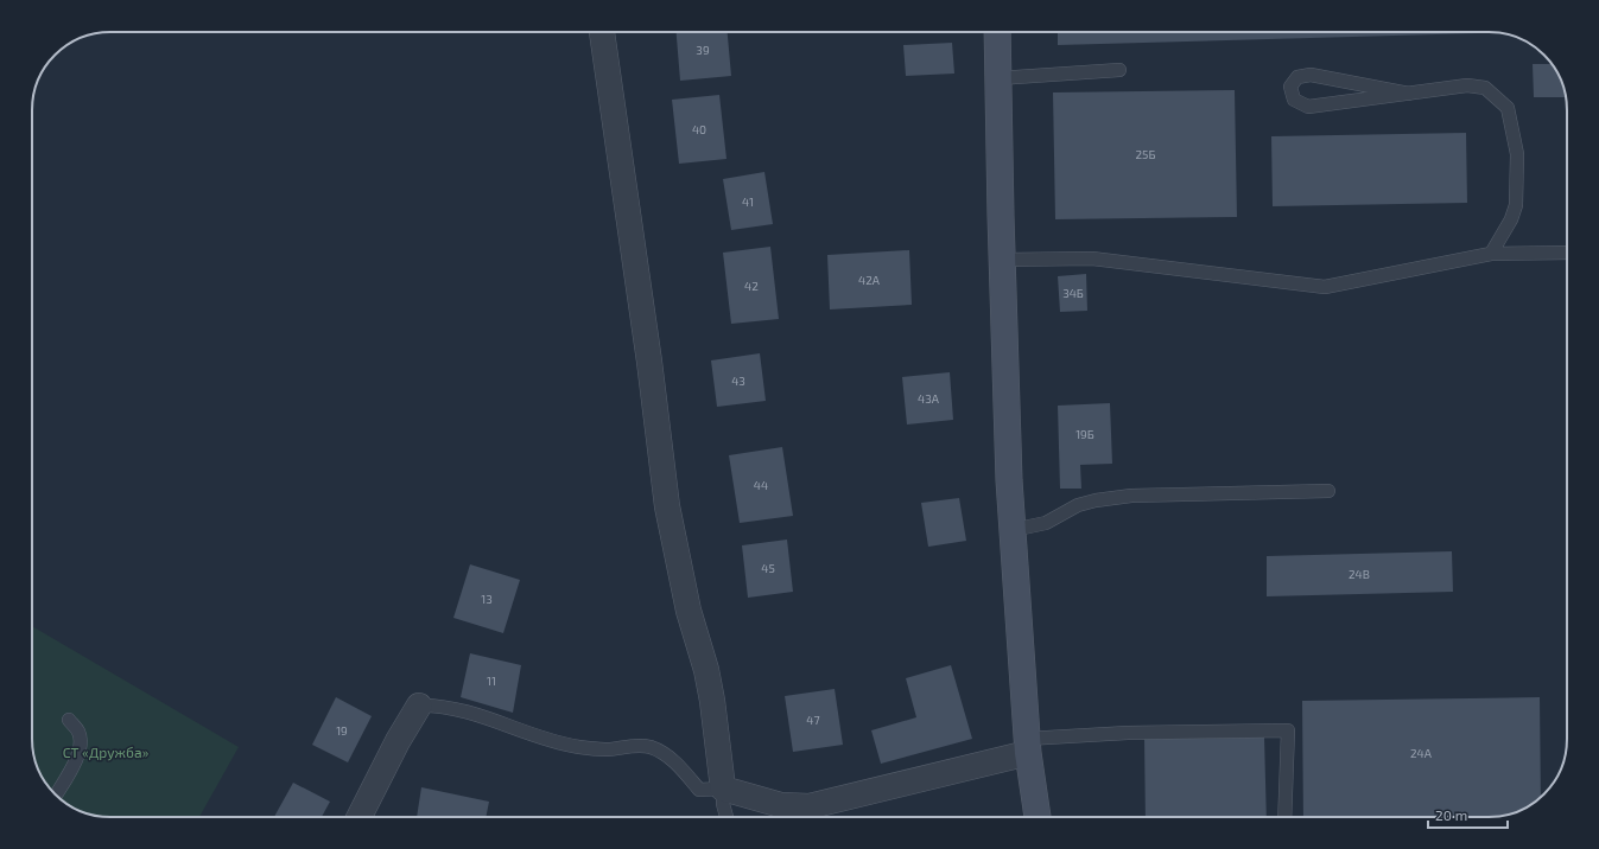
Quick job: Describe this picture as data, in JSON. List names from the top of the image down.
{
  "parks": ["СТ «Дружба»"],
  "house_numbers": [
    "39",
    "40",
    "25Б",
    "41",
    "42А",
    "42",
    "34Б",
    "43",
    "43А",
    "19Б",
    "44",
    "45",
    "24В",
    "13",
    "11",
    "47",
    "19",
    "24А"
  ],
  "scale_bar": "20 m"
}
